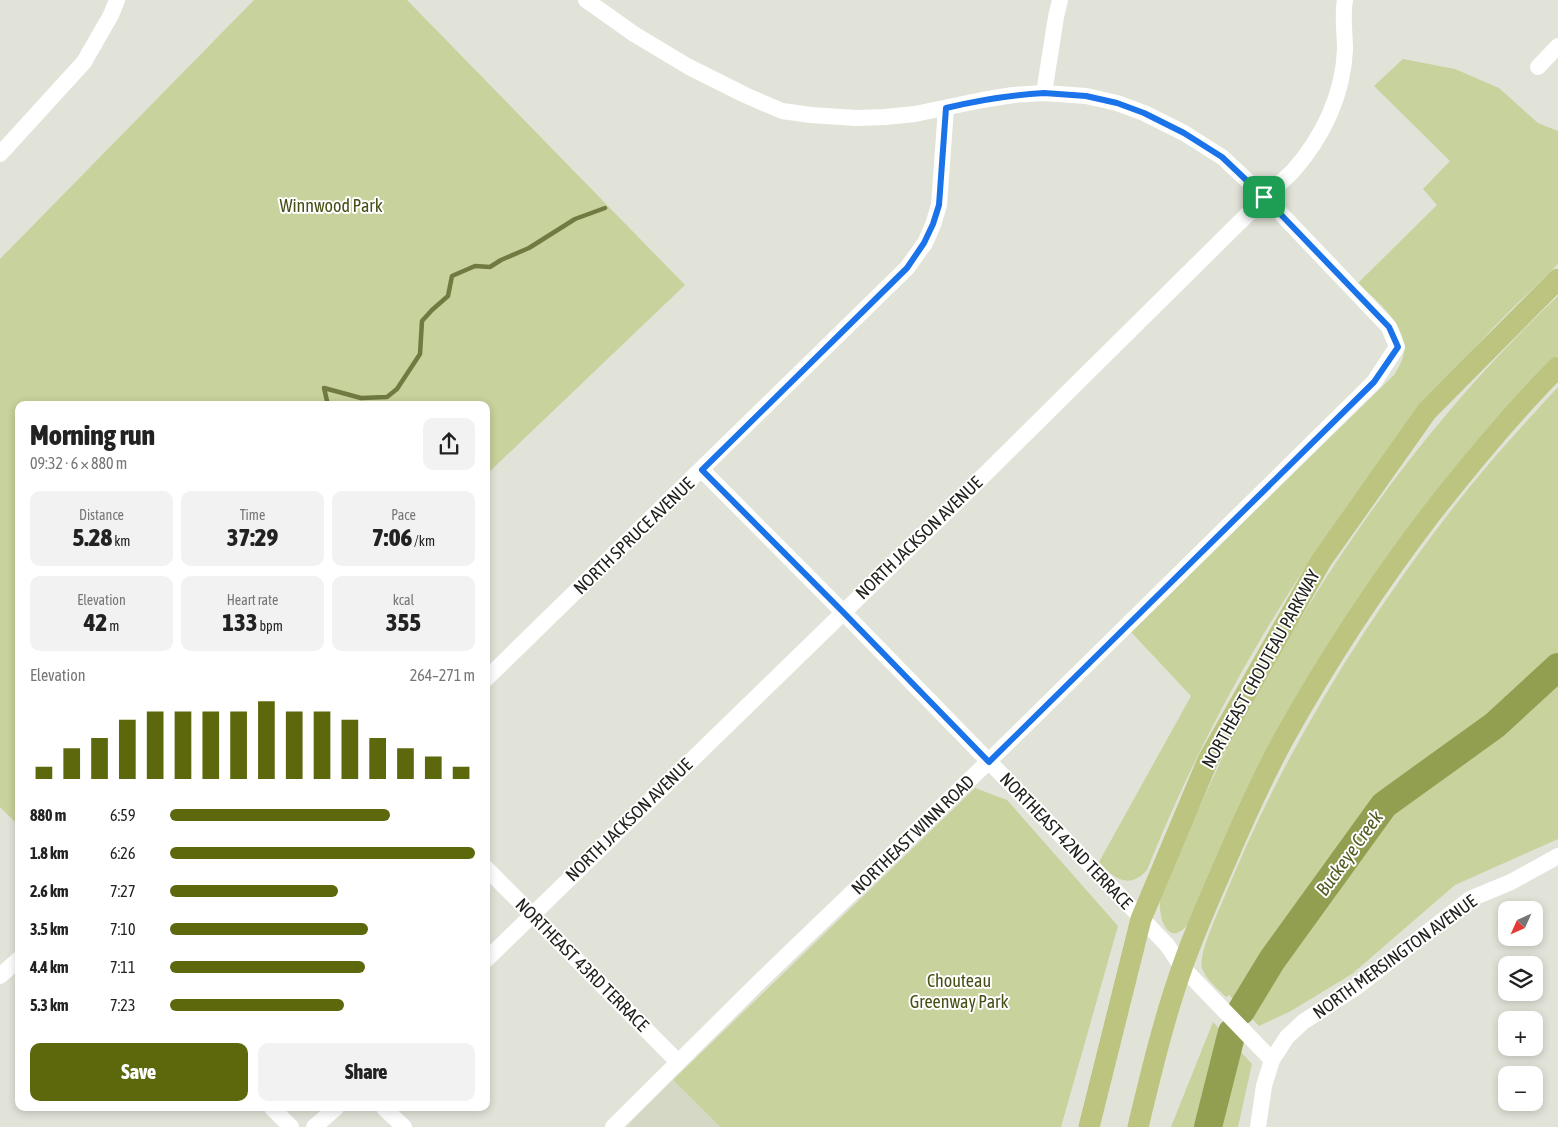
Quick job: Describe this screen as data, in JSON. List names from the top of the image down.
{
  "streets": {
    "main road": ["NORTHEAST CHOUTEAU PARKWAY"],
    "street": [
      "NORTH SPRUCE AVENUE",
      "NORTH JACKSON AVENUE",
      "NORTHEAST WINN ROAD",
      "NORTHEAST 42ND TERRACE",
      "NORTH MERSINGTON AVENUE",
      "NORTHEAST 43RD TERRACE"
    ]
  },
  "crossings": [
    ["NORTH SPRUCE AVENUE", "NORTHEAST 42ND TERRACE"],
    ["NORTH JACKSON AVENUE", "NORTHEAST WINN ROAD"],
    ["NORTH JACKSON AVENUE", "NORTHEAST 42ND TERRACE"],
    ["NORTH JACKSON AVENUE", "NORTHEAST 43RD TERRACE"],
    ["NORTHEAST CHOUTEAU PARKWAY", "NORTHEAST 42ND TERRACE"],
    ["NORTHEAST WINN ROAD", "NORTHEAST 42ND TERRACE"],
    ["NORTHEAST WINN ROAD", "NORTHEAST 43RD TERRACE"],
    ["NORTHEAST 42ND TERRACE", "NORTH MERSINGTON AVENUE"]
  ],
  "water": ["Buckeye Creek"],
  "parks": ["Winnwood Park", "Chouteau Greenway Park"],
  "north": "bottom left",
  "page": {
    "heading": ["Morning run", "09:32 · 6 × 880 m"],
    "stats": [
      ["Distance", "5.28 km"],
      ["Time", "37:29"],
      ["Pace", "7:06 /km"],
      ["Elevation", "42 m"],
      ["Heart rate", "133 bpm"],
      ["kcal", "355"]
    ],
    "chart": ["Elevation", "264–271 m"],
    "list": [
      {
        "name": "880 m",
        "note": "6:59"
      },
      {
        "name": "1.8 km",
        "note": "6:26"
      },
      {
        "name": "2.6 km",
        "note": "7:27"
      },
      {
        "name": "3.5 km",
        "note": "7:10"
      },
      {
        "name": "4.4 km",
        "note": "7:11"
      },
      {
        "name": "5.3 km",
        "note": "7:23"
      }
    ],
    "map_buttons": ["+", "−"],
    "buttons": ["Save", "Share"]
  }
}
